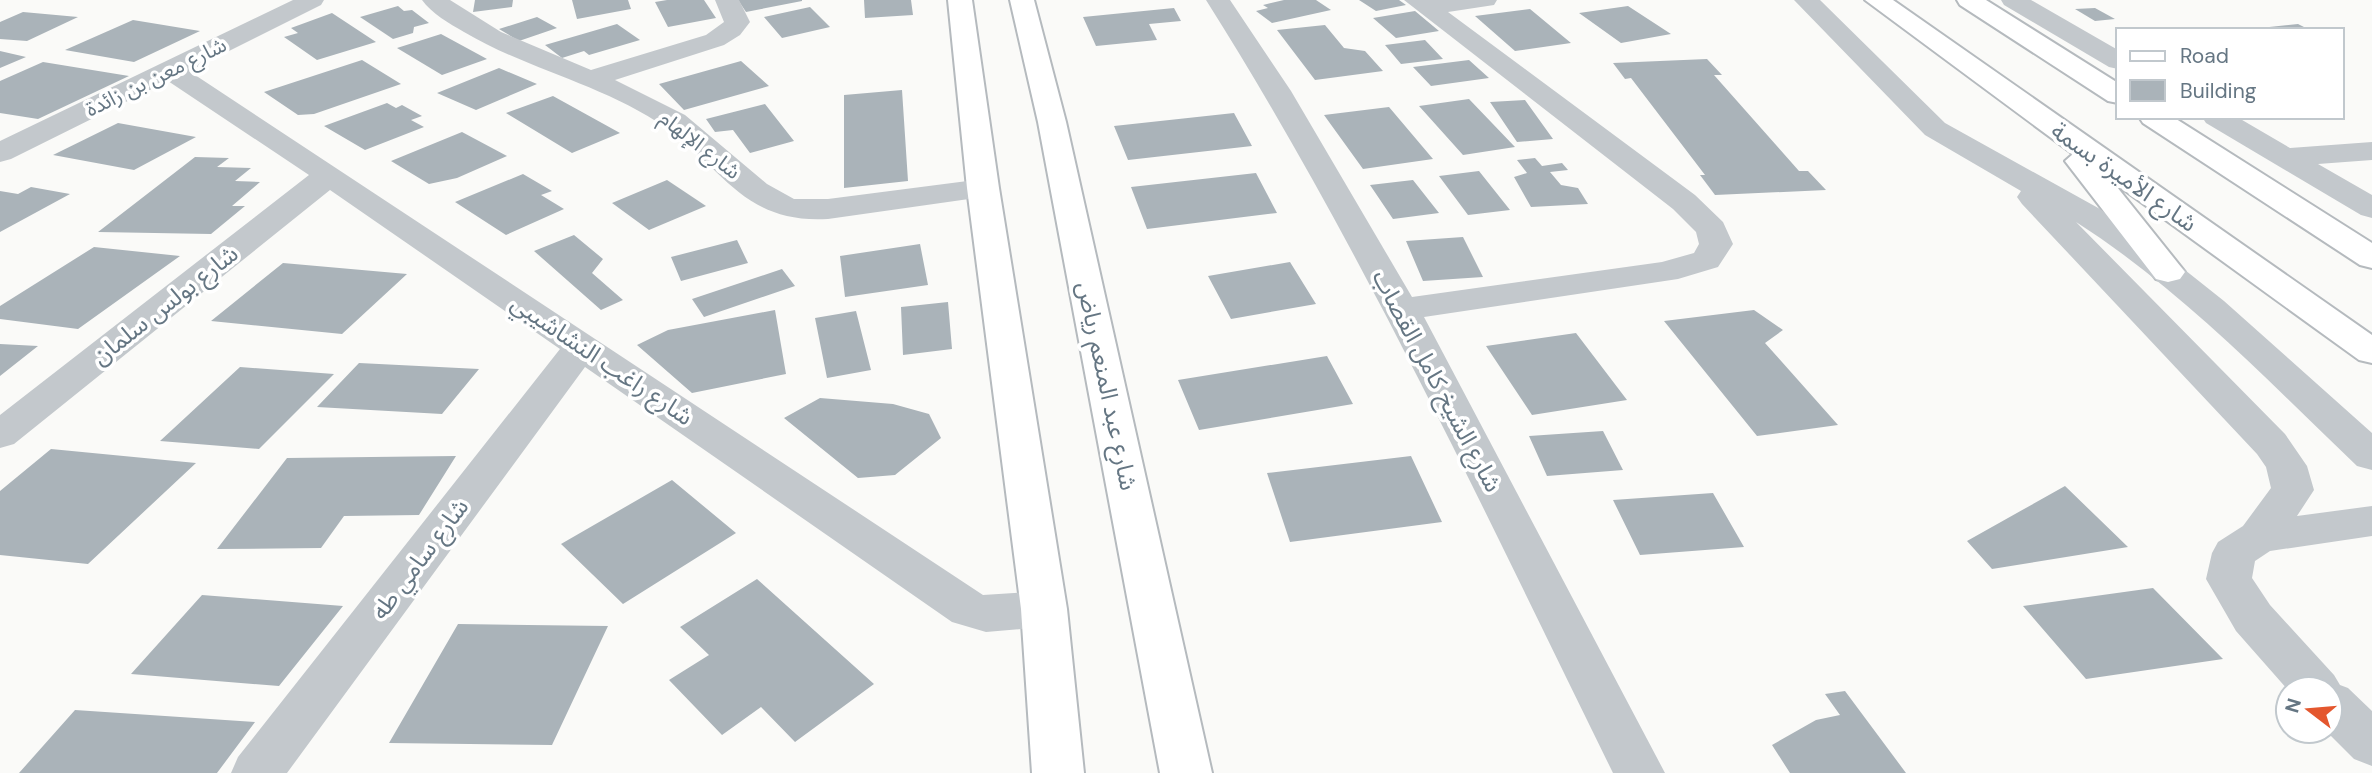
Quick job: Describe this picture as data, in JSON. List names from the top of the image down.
{
  "streets": {
    "main road": ["شارع الأميرة بسمة", "شارع عبد المنعم رياض"],
    "street": [
      "شارع معن بن زائدة",
      "شارع الإلهام",
      "شارع بولس سلمان",
      "شارع راغب النشاشيبي",
      "شارع الشيخ كامل القصاب",
      "شارع سامي طه"
    ]
  },
  "crossings": [
    ["شارع معن بن زائدة", "شارع راغب النشاشيبي"],
    ["شارع بولس سلمان", "شارع راغب النشاشيبي"],
    ["شارع راغب النشاشيبي", "شارع سامي طه"]
  ],
  "legend": ["Road", "Building"],
  "north": "left"
}
